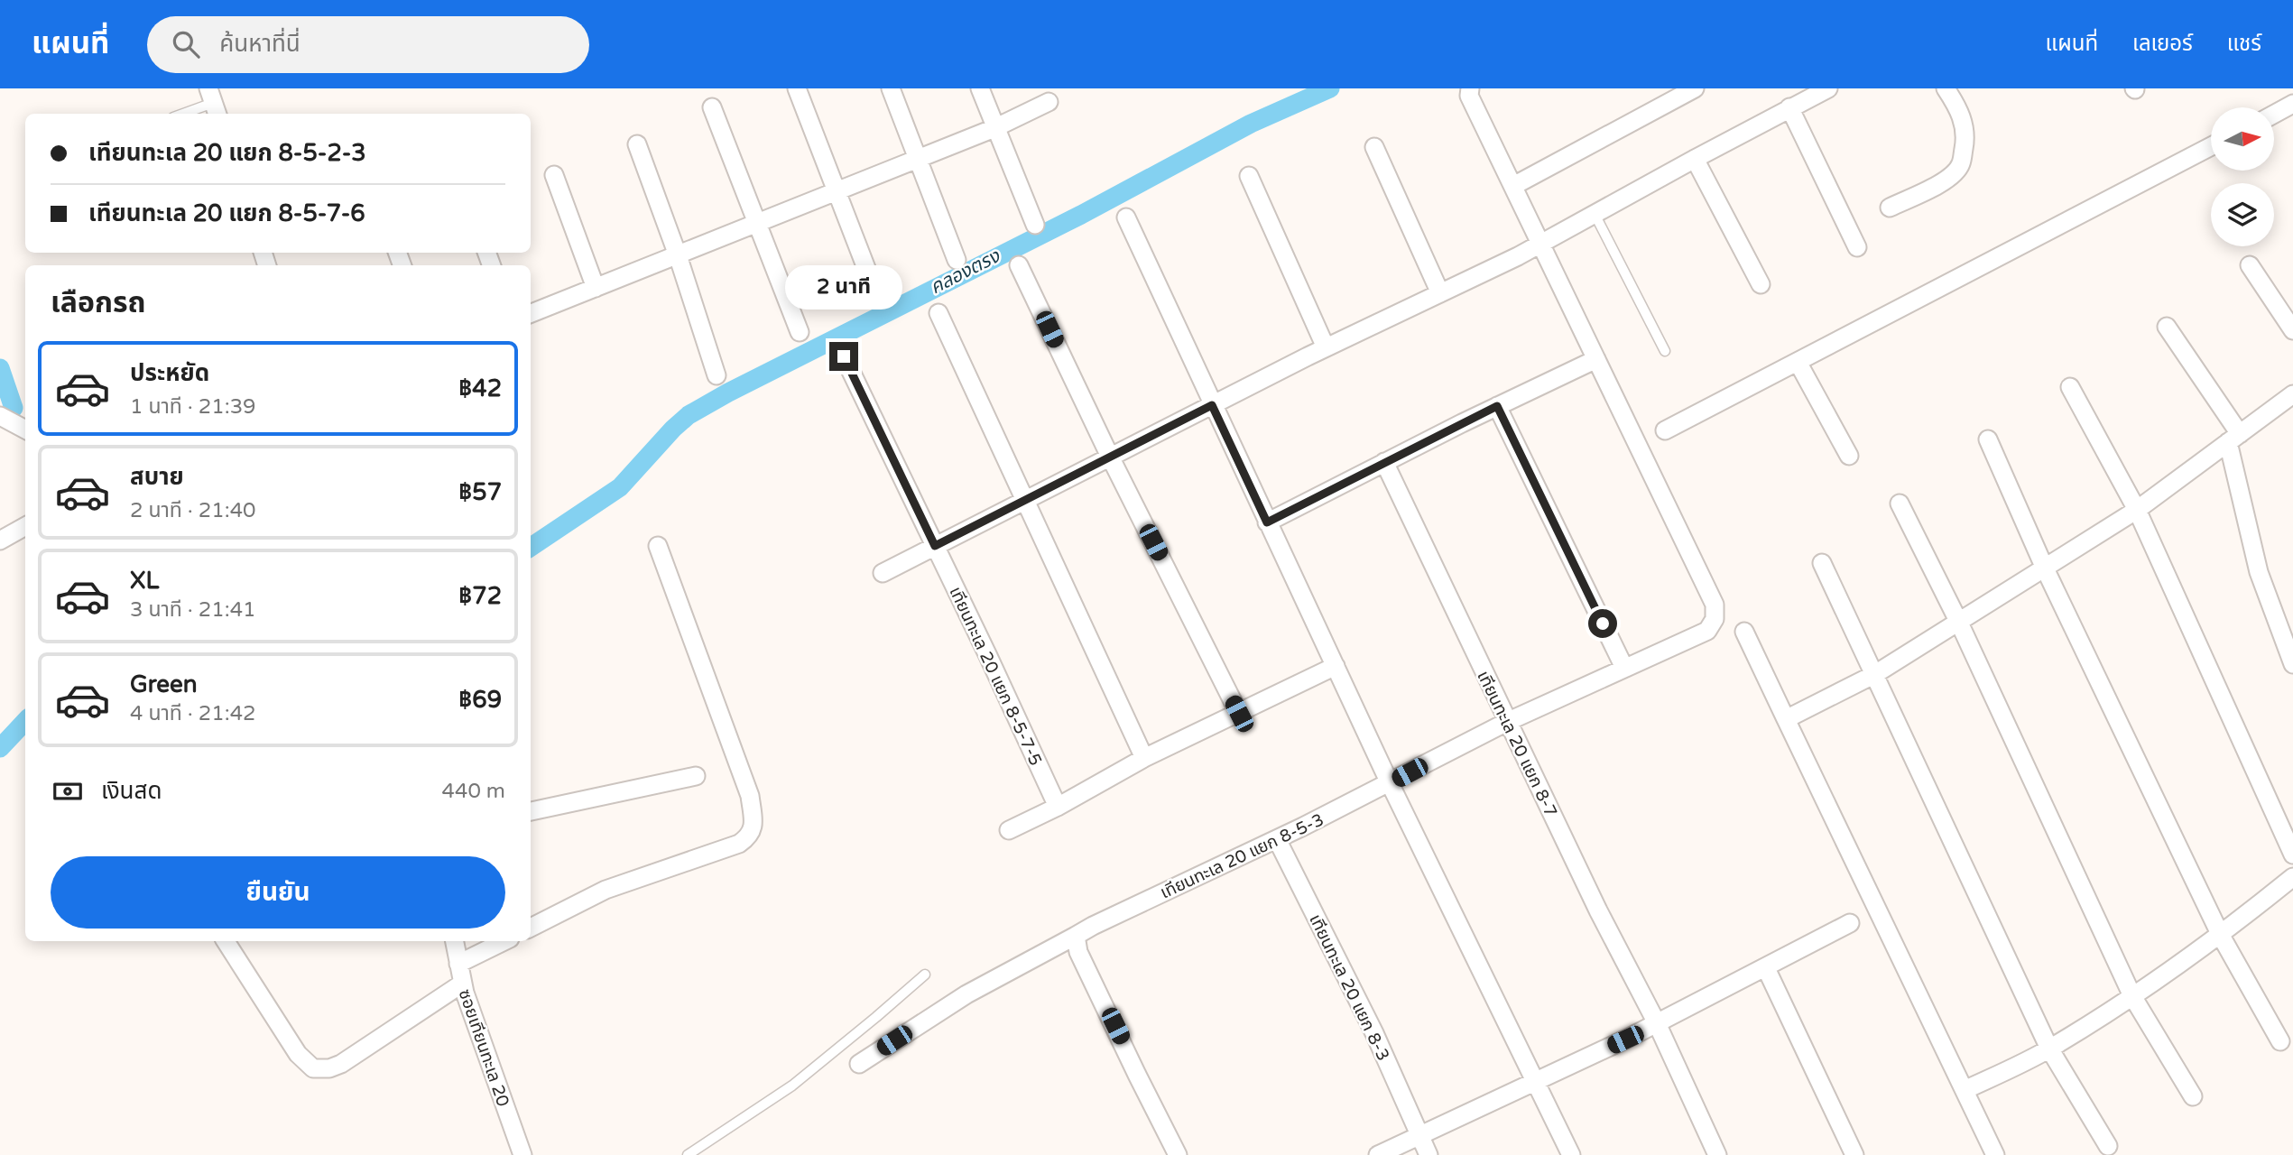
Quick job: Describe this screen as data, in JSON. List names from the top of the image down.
{
  "streets": {
    "street": [
      "เทียนทะเล 20 แยก 8-5-7-5",
      "เทียนทะเล 20 แยก 8-7",
      "เทียนทะเล 20 แยก 8-5-3",
      "เทียนทะเล 20 แยก 8-3",
      "ซอยเทียนทะเล 20"
    ]
  },
  "crossings": [
    ["เทียนทะเล 20 แยก 8-7", "เทียนทะเล 20 แยก 8-5-3"],
    ["เทียนทะเล 20 แยก 8-5-3", "เทียนทะเล 20 แยก 8-3"]
  ],
  "water": ["คลองตรง"],
  "north": "right",
  "page": {
    "header": "แผนที่",
    "search": "ค้นหาที่นี่",
    "nav": ["แผนที่", "เลเยอร์", "แชร์"],
    "banner": ["เทียนทะเล 20 แยก 8-5-2-3", "เทียนทะเล 20 แยก 8-5-7-6"],
    "bubble": "2 นาที",
    "heading": "เลือกรถ",
    "list": [
      {
        "name": "ประหยัด",
        "note": "1 นาที · 21:39",
        "value": "฿42"
      },
      {
        "name": "สบาย",
        "note": "2 นาที · 21:40",
        "value": "฿57"
      },
      {
        "name": "XL",
        "note": "3 นาที · 21:41",
        "value": "฿72"
      },
      {
        "name": "Green",
        "note": "4 นาที · 21:42",
        "value": "฿69"
      }
    ],
    "pay": ["เงินสด", "440 m"],
    "buttons": "ยืนยัน"
  }
}
